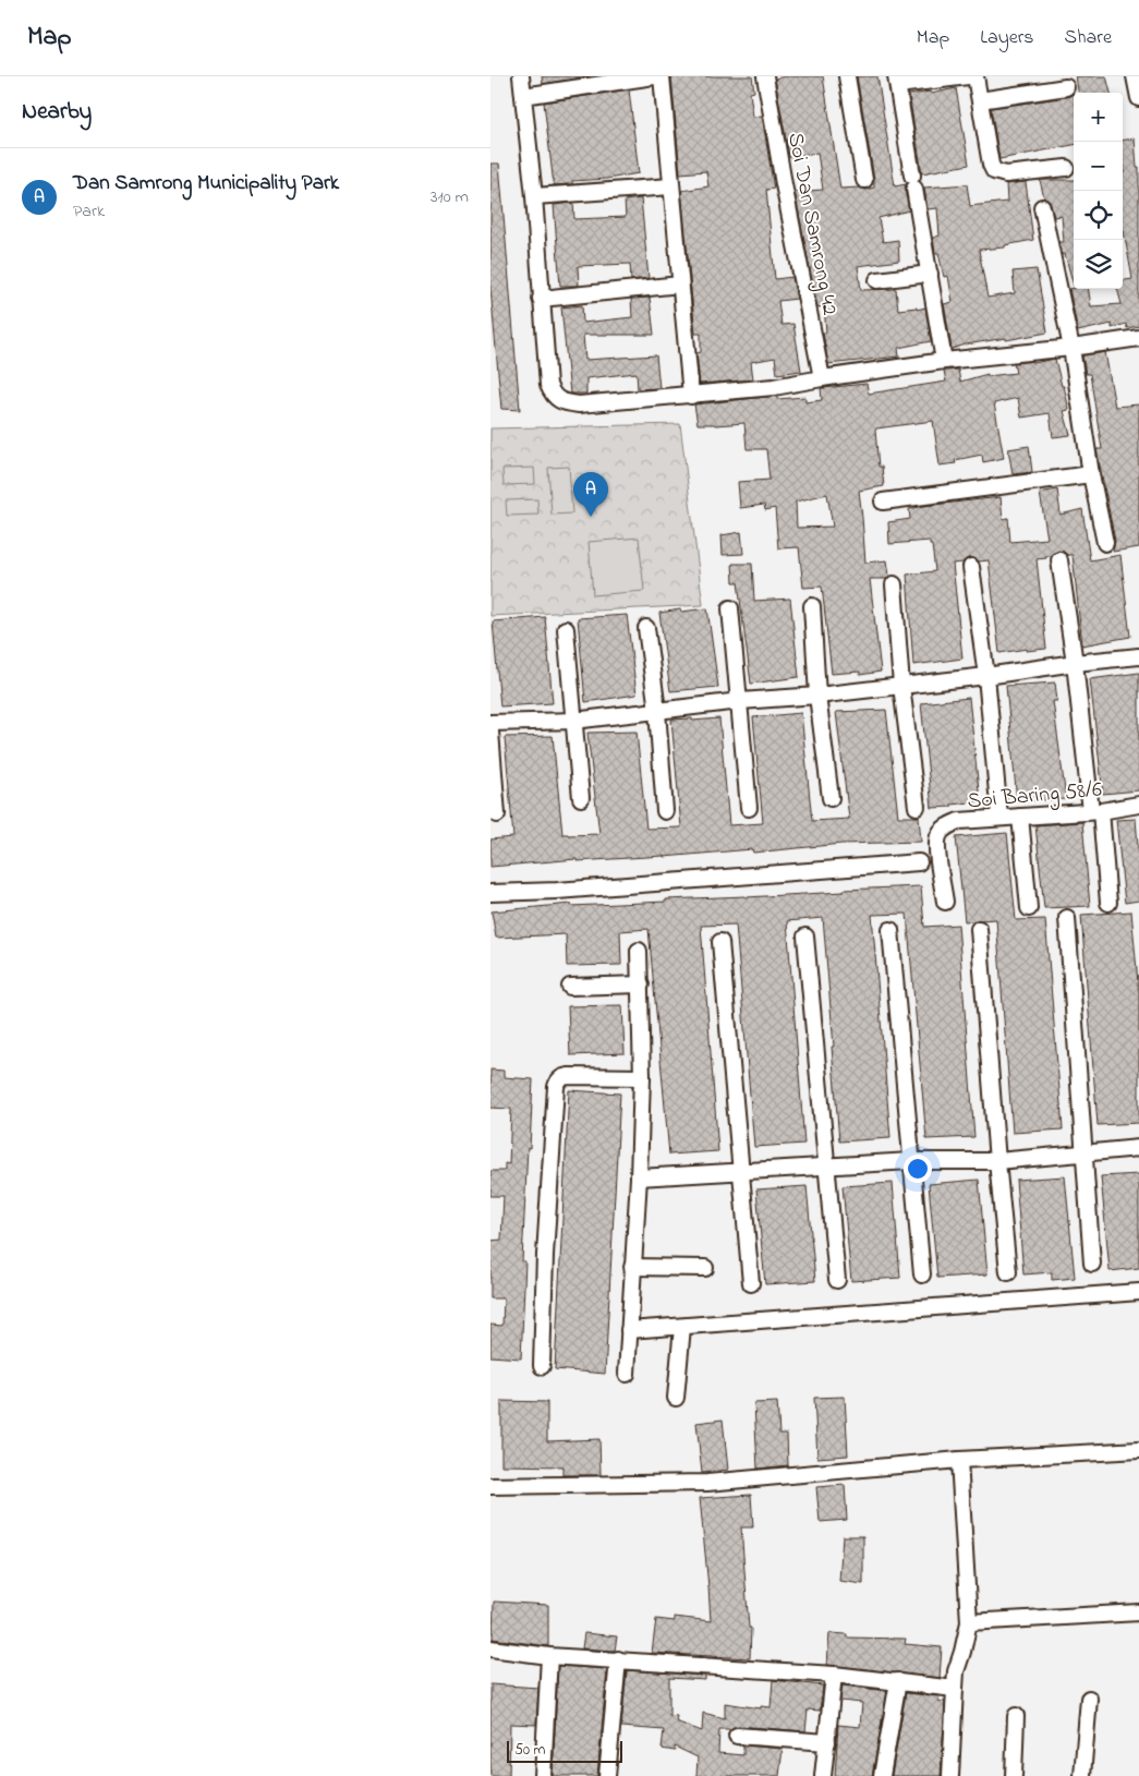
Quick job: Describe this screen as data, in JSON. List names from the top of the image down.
{
  "streets": {
    "street": ["Soi Dan Samrong 42", "Soi Baring 58/6"]
  },
  "scale_bar": "50 m",
  "page": {
    "header": "Map",
    "nav": ["Map", "Layers", "Share"],
    "heading": "Nearby",
    "map_buttons": ["+", "−"],
    "list": [
      {
        "mark": "A",
        "name": "Dan Samrong Municipality Park",
        "note": "Park",
        "value": "310 m"
      }
    ],
    "pins": "A",
    "scale": "50 m"
  }
}
